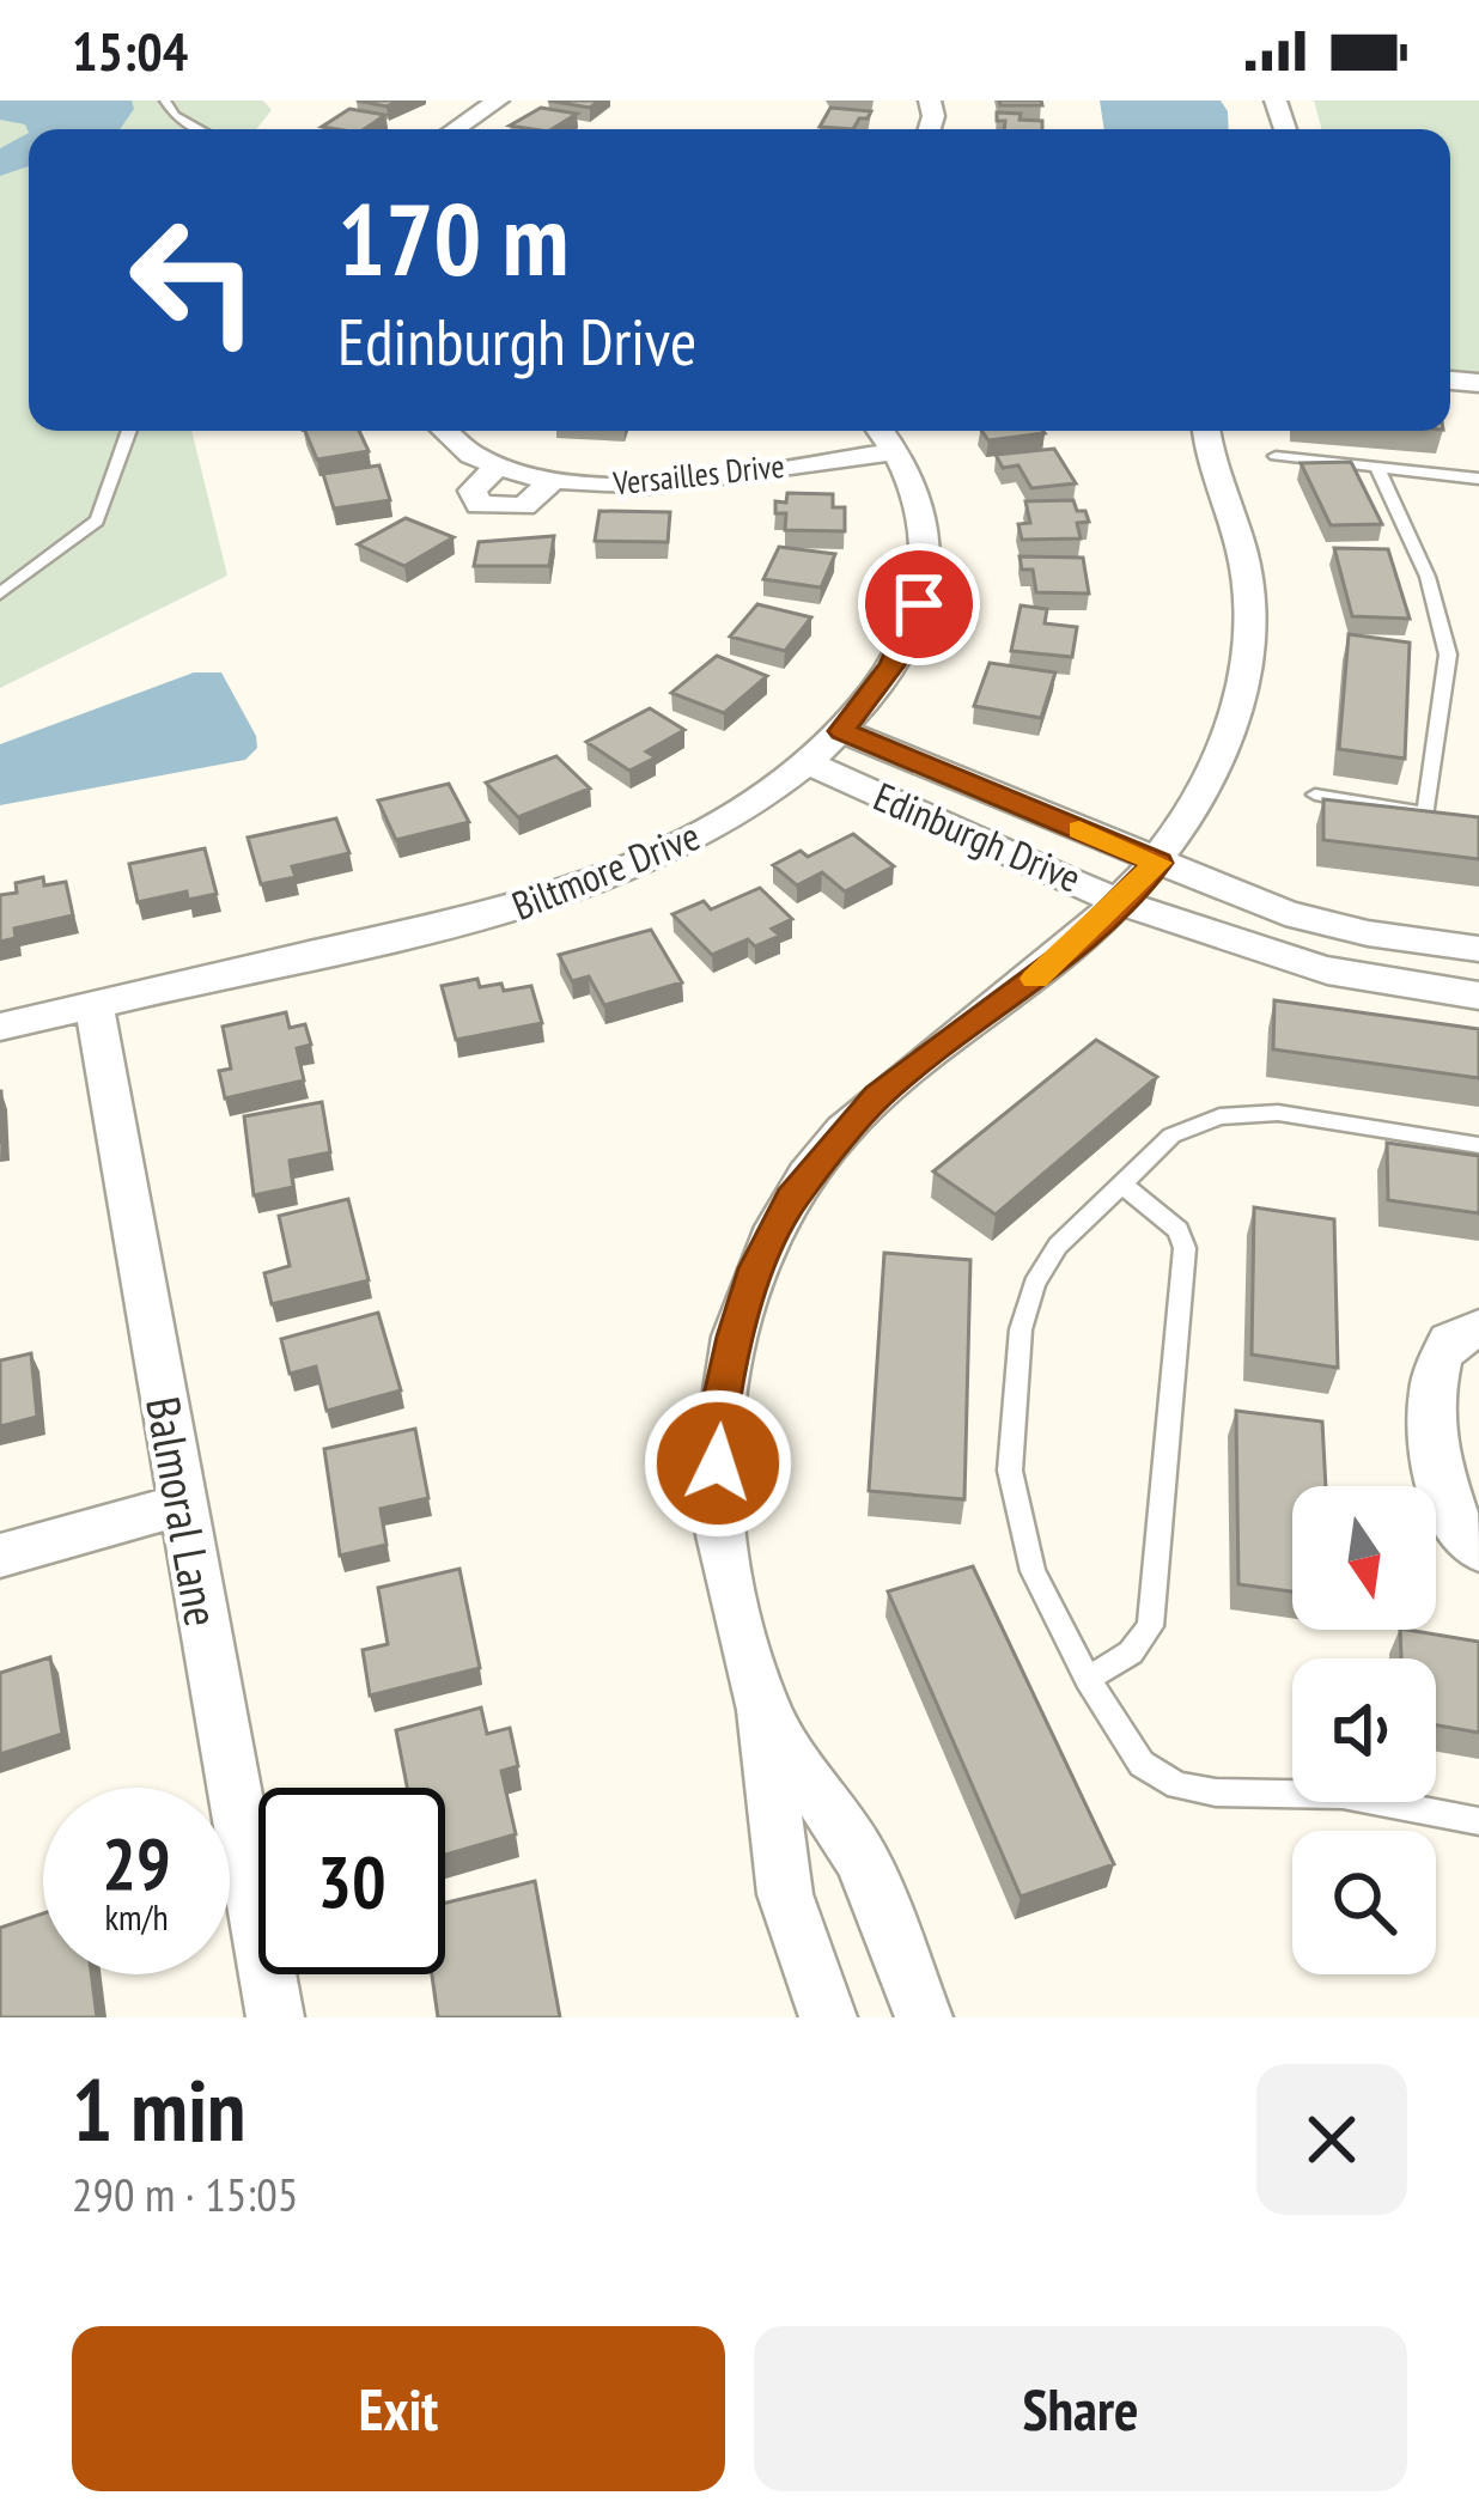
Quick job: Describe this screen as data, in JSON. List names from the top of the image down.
{
  "streets": {
    "street": [
      "Versailles Drive",
      "Edinburgh Drive",
      "Biltmore Drive",
      "Balmoral Lane"
    ]
  },
  "crossings": [
    ["Versailles Drive", "Biltmore Drive"],
    ["Edinburgh Drive", "Biltmore Drive"],
    ["Biltmore Drive", "Balmoral Lane"]
  ],
  "north": "bottom",
  "page": {
    "status": "15:04",
    "turn": ["170 m", "Edinburgh Drive"],
    "speed": "29 km/h",
    "limit": "30",
    "heading": ["1 min", "290 m · 15:05"],
    "buttons": ["Exit", "Share"]
  }
}
